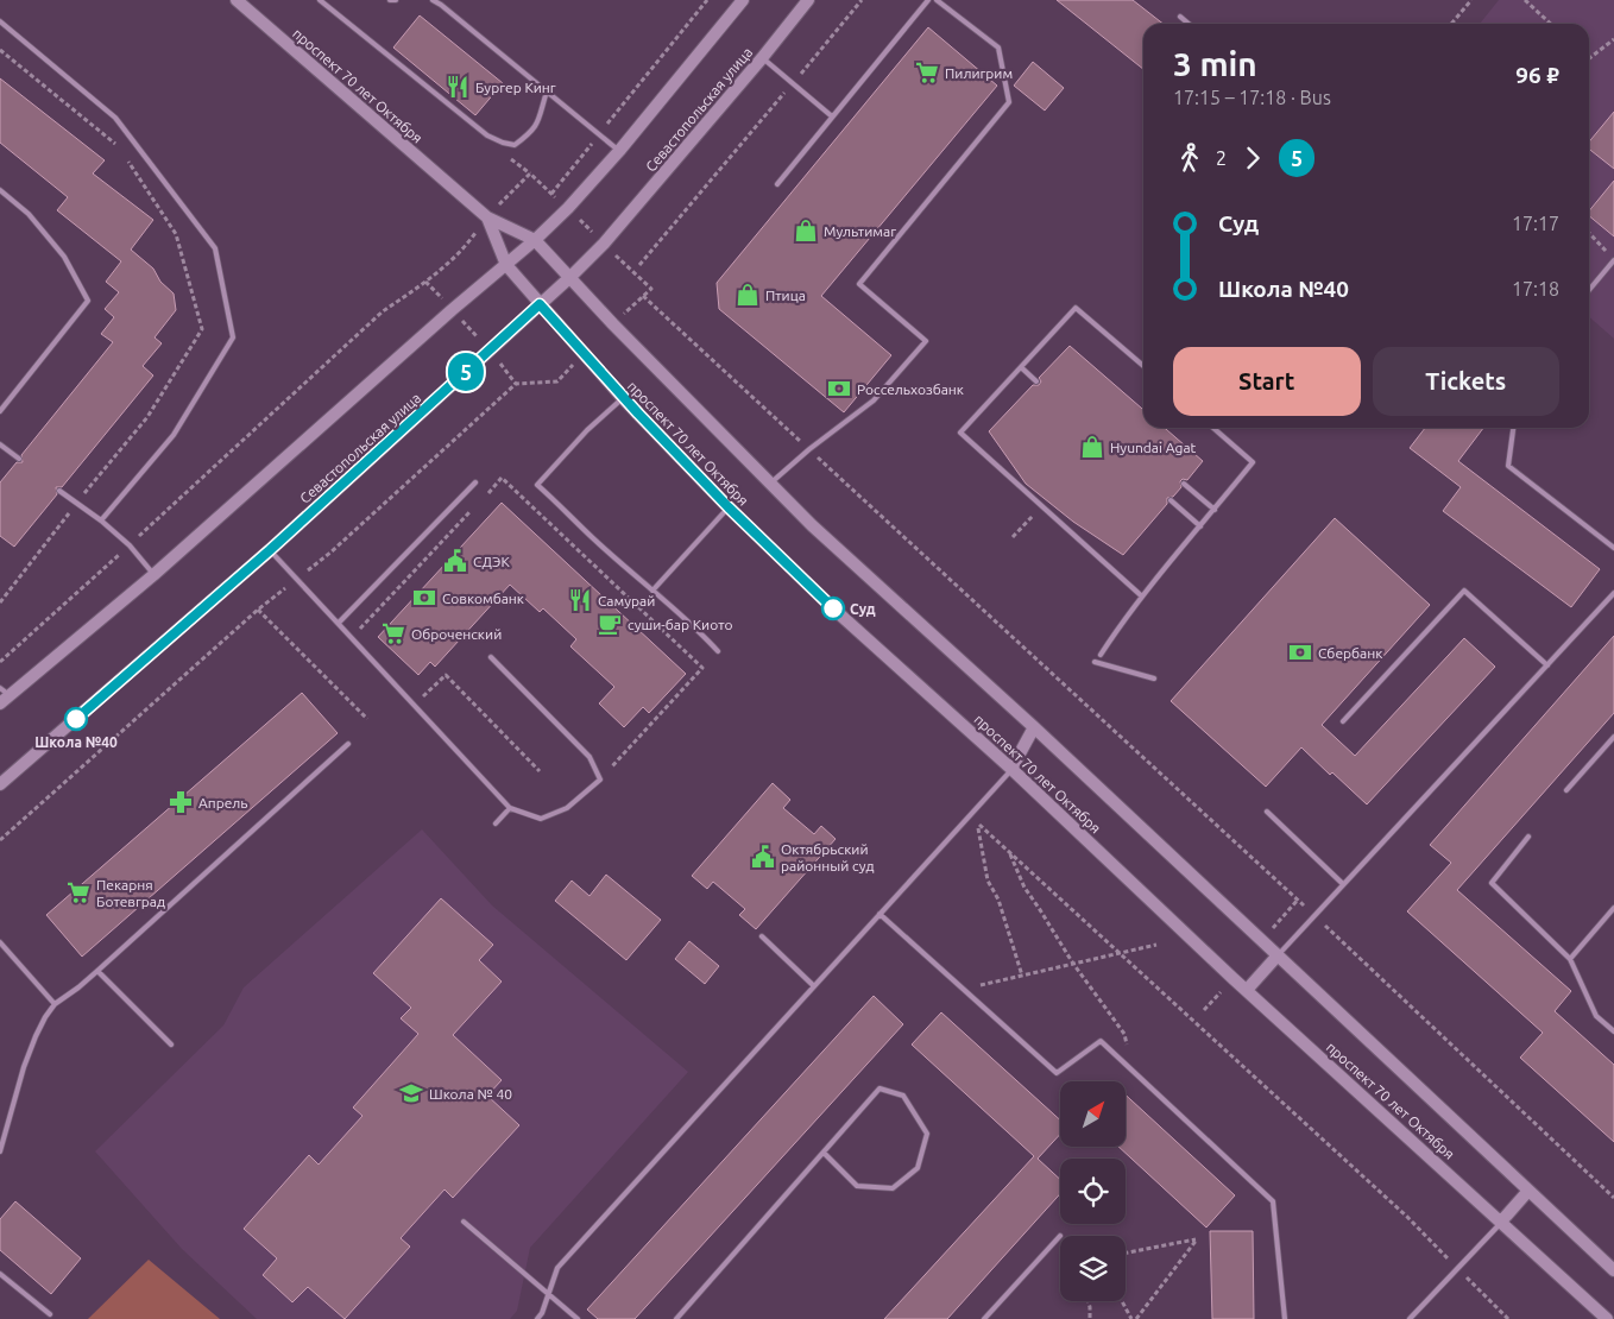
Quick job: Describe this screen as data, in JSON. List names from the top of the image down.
{
  "streets": {
    "main road": ["проспект 70 лет Октября", "Севастопольская улица"]
  },
  "crossings": [
    ["проспект 70 лет Октября", "Севастопольская улица"]
  ],
  "places": {
    "supermarket": ["Пилигрим", "Оброченский", "Пекарня Ботевград"],
    "restaurant": ["Бургер Кинг", "Самурай"],
    "shop": ["Мультимаг", "Птица", "Hyundai Agat"],
    "bank": ["Россельхозбанк", "Совкомбанк", "Сбербанк"],
    "public building": ["СДЭК", "Октябрьский районный суд"],
    "other": ["Суд", "Школа №40"],
    "cafe": ["суши-бар Киото"],
    "pharmacy": ["Апрель"],
    "school or university": ["Школа № 40"]
  },
  "lines": ["bus line 5"],
  "north": "top right",
  "page": {
    "on_map": "5",
    "heading": ["3 min", "17:15 – 17:18 · Bus", "96 ₽"],
    "legs": ["2", "5"],
    "list": [
      {
        "name": "Суд",
        "value": "17:17"
      },
      {
        "name": "Школа №40",
        "value": "17:18"
      }
    ],
    "buttons": ["Start", "Tickets"]
  }
}
